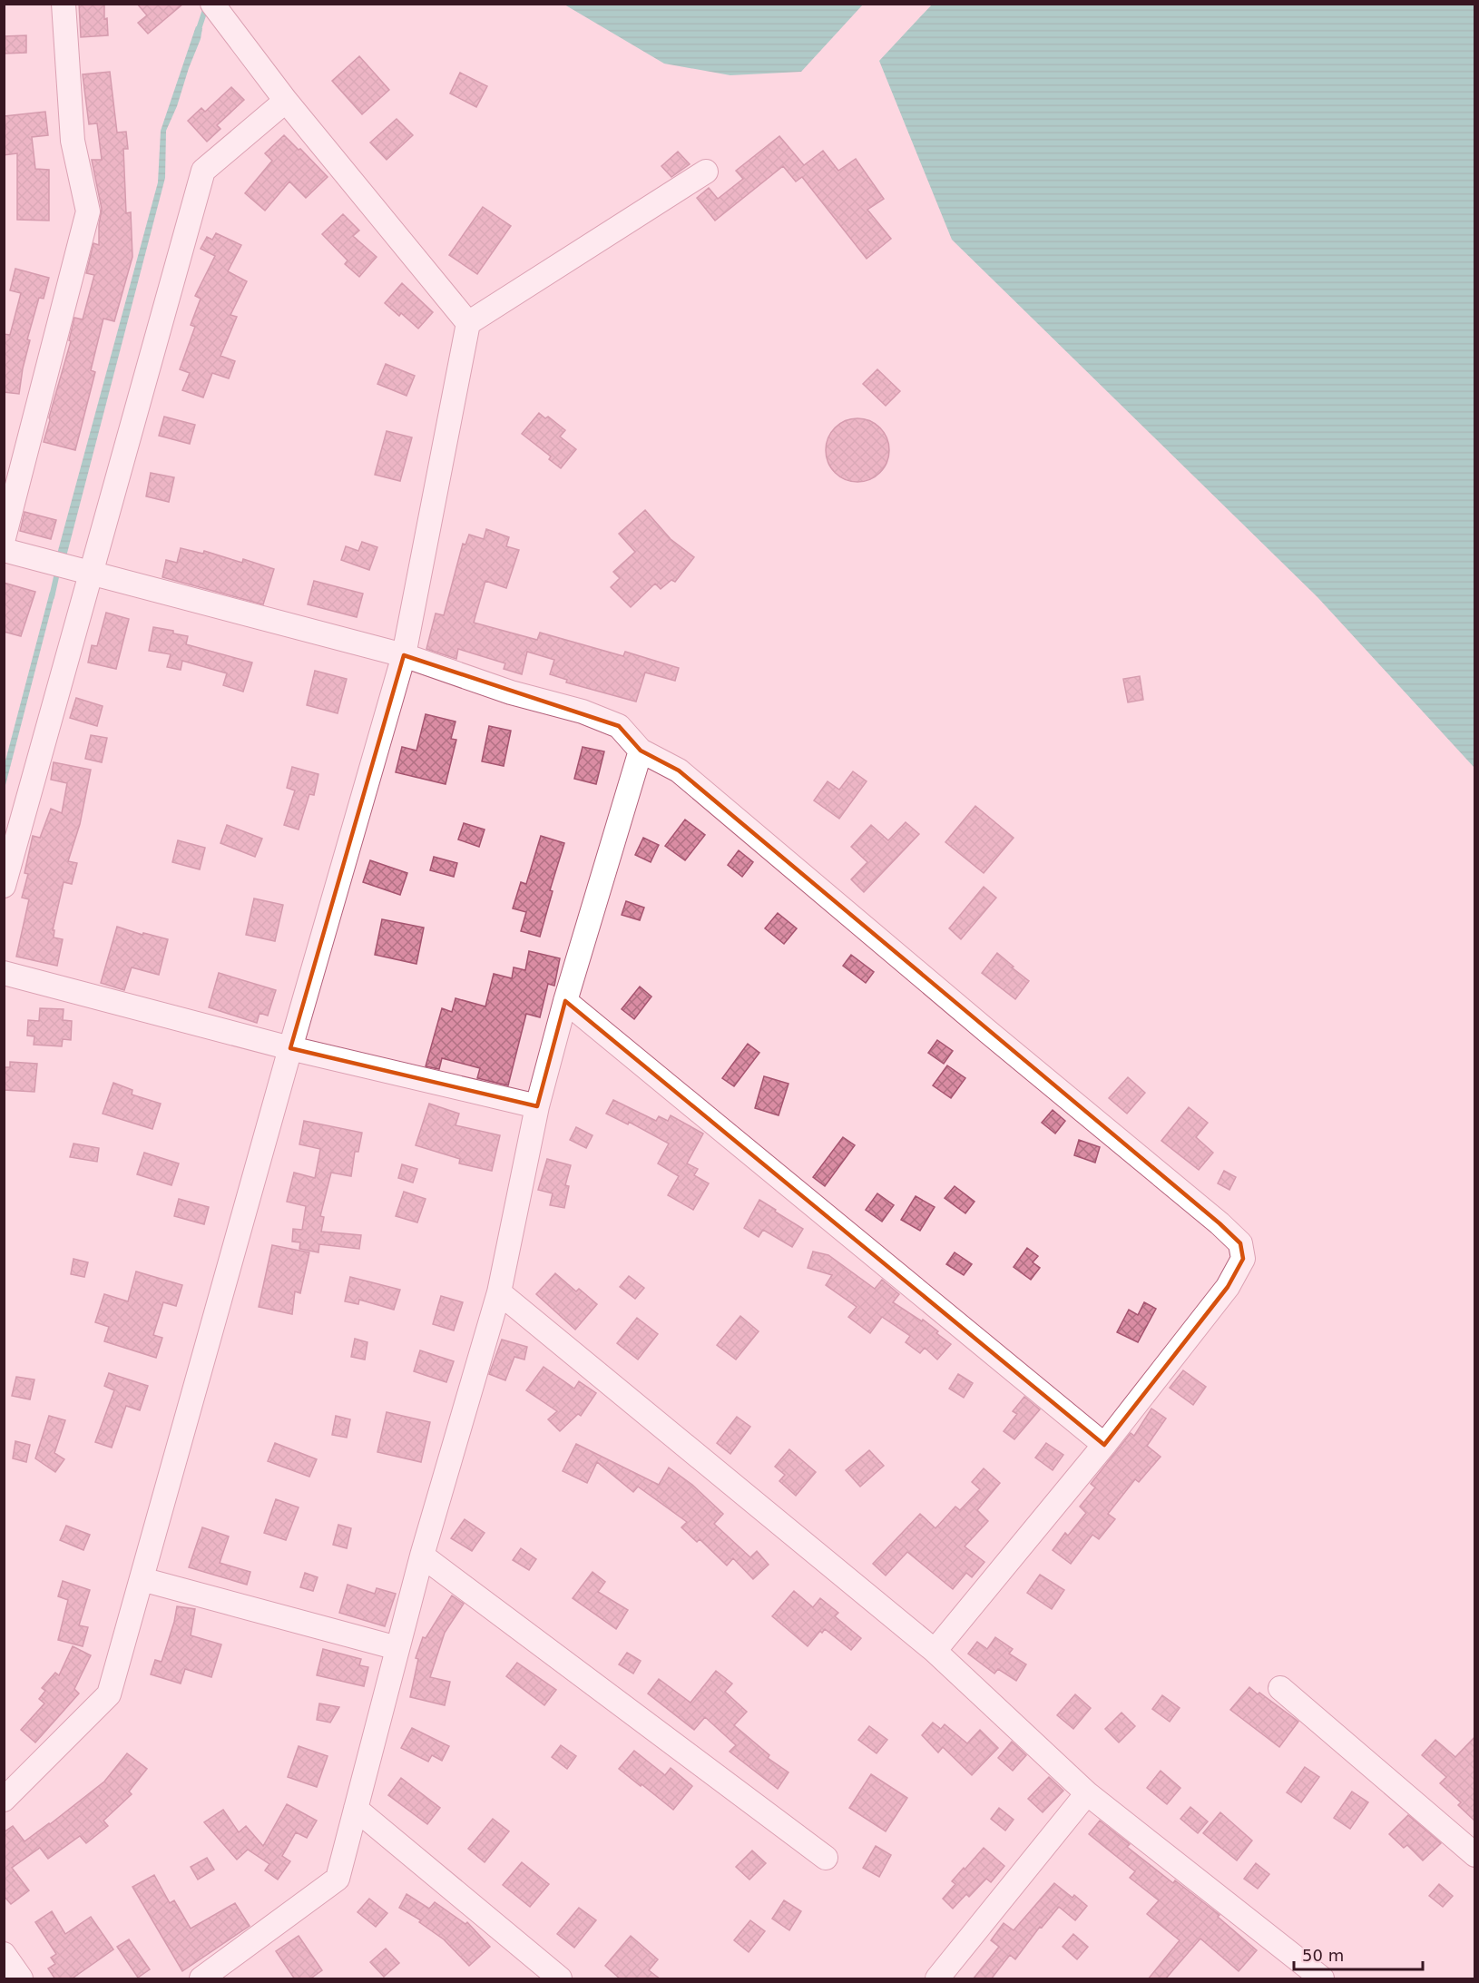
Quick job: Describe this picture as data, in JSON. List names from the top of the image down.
{
  "scale_bar": "50 m"
}
